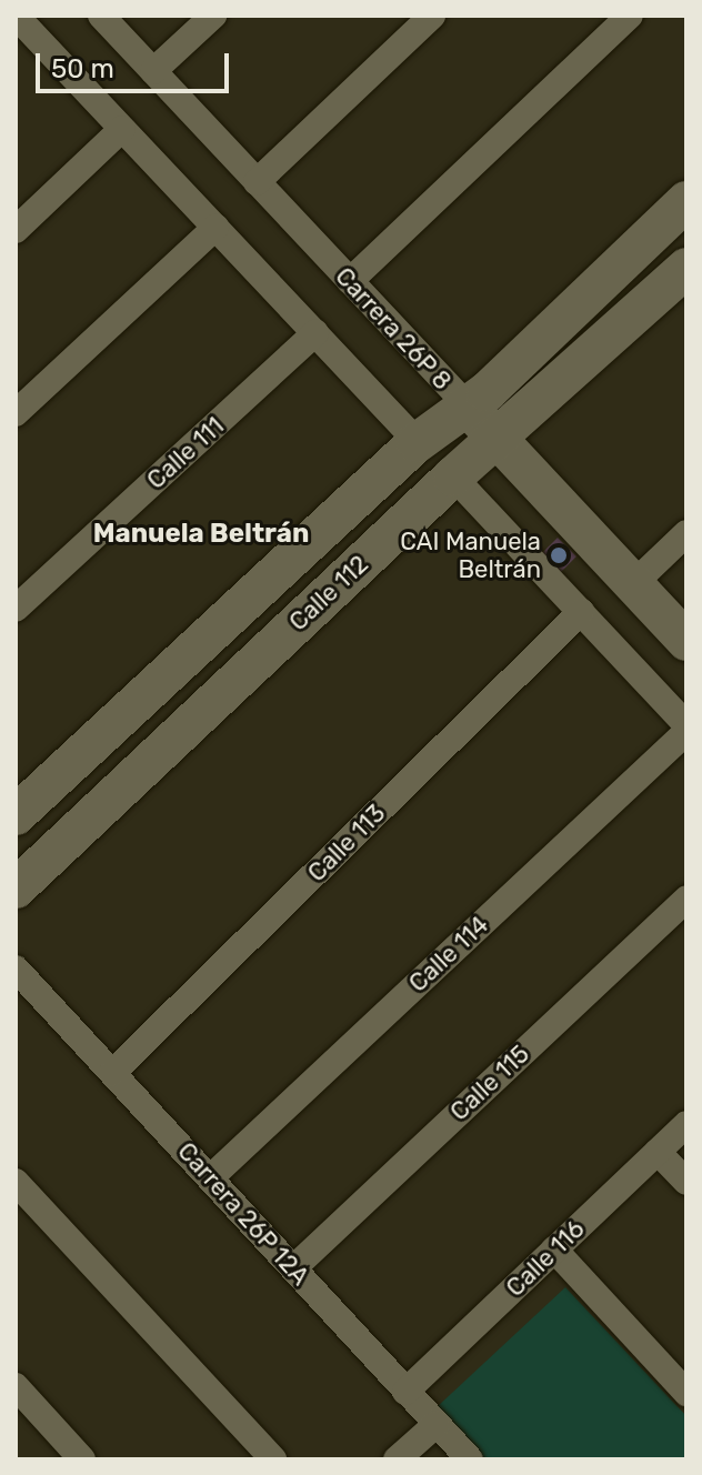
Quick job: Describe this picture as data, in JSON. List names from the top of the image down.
{
  "streets": {
    "street": [
      "Carrera 26P 8",
      "Calle 111",
      "Calle 112",
      "Calle 113",
      "Calle 114",
      "Calle 115",
      "Carrera 26P 12A",
      "Calle 116"
    ]
  },
  "crossings": [
    ["Carrera 26P 8", "Calle 112"],
    ["Calle 113", "Carrera 26P 12A"],
    ["Calle 114", "Carrera 26P 12A"],
    ["Calle 115", "Carrera 26P 12A"],
    ["Carrera 26P 12A", "Calle 116"]
  ],
  "districts": ["Manuela Beltrán"],
  "places": ["CAI Manuela Beltrán"],
  "scale_bar": "50 m"
}
